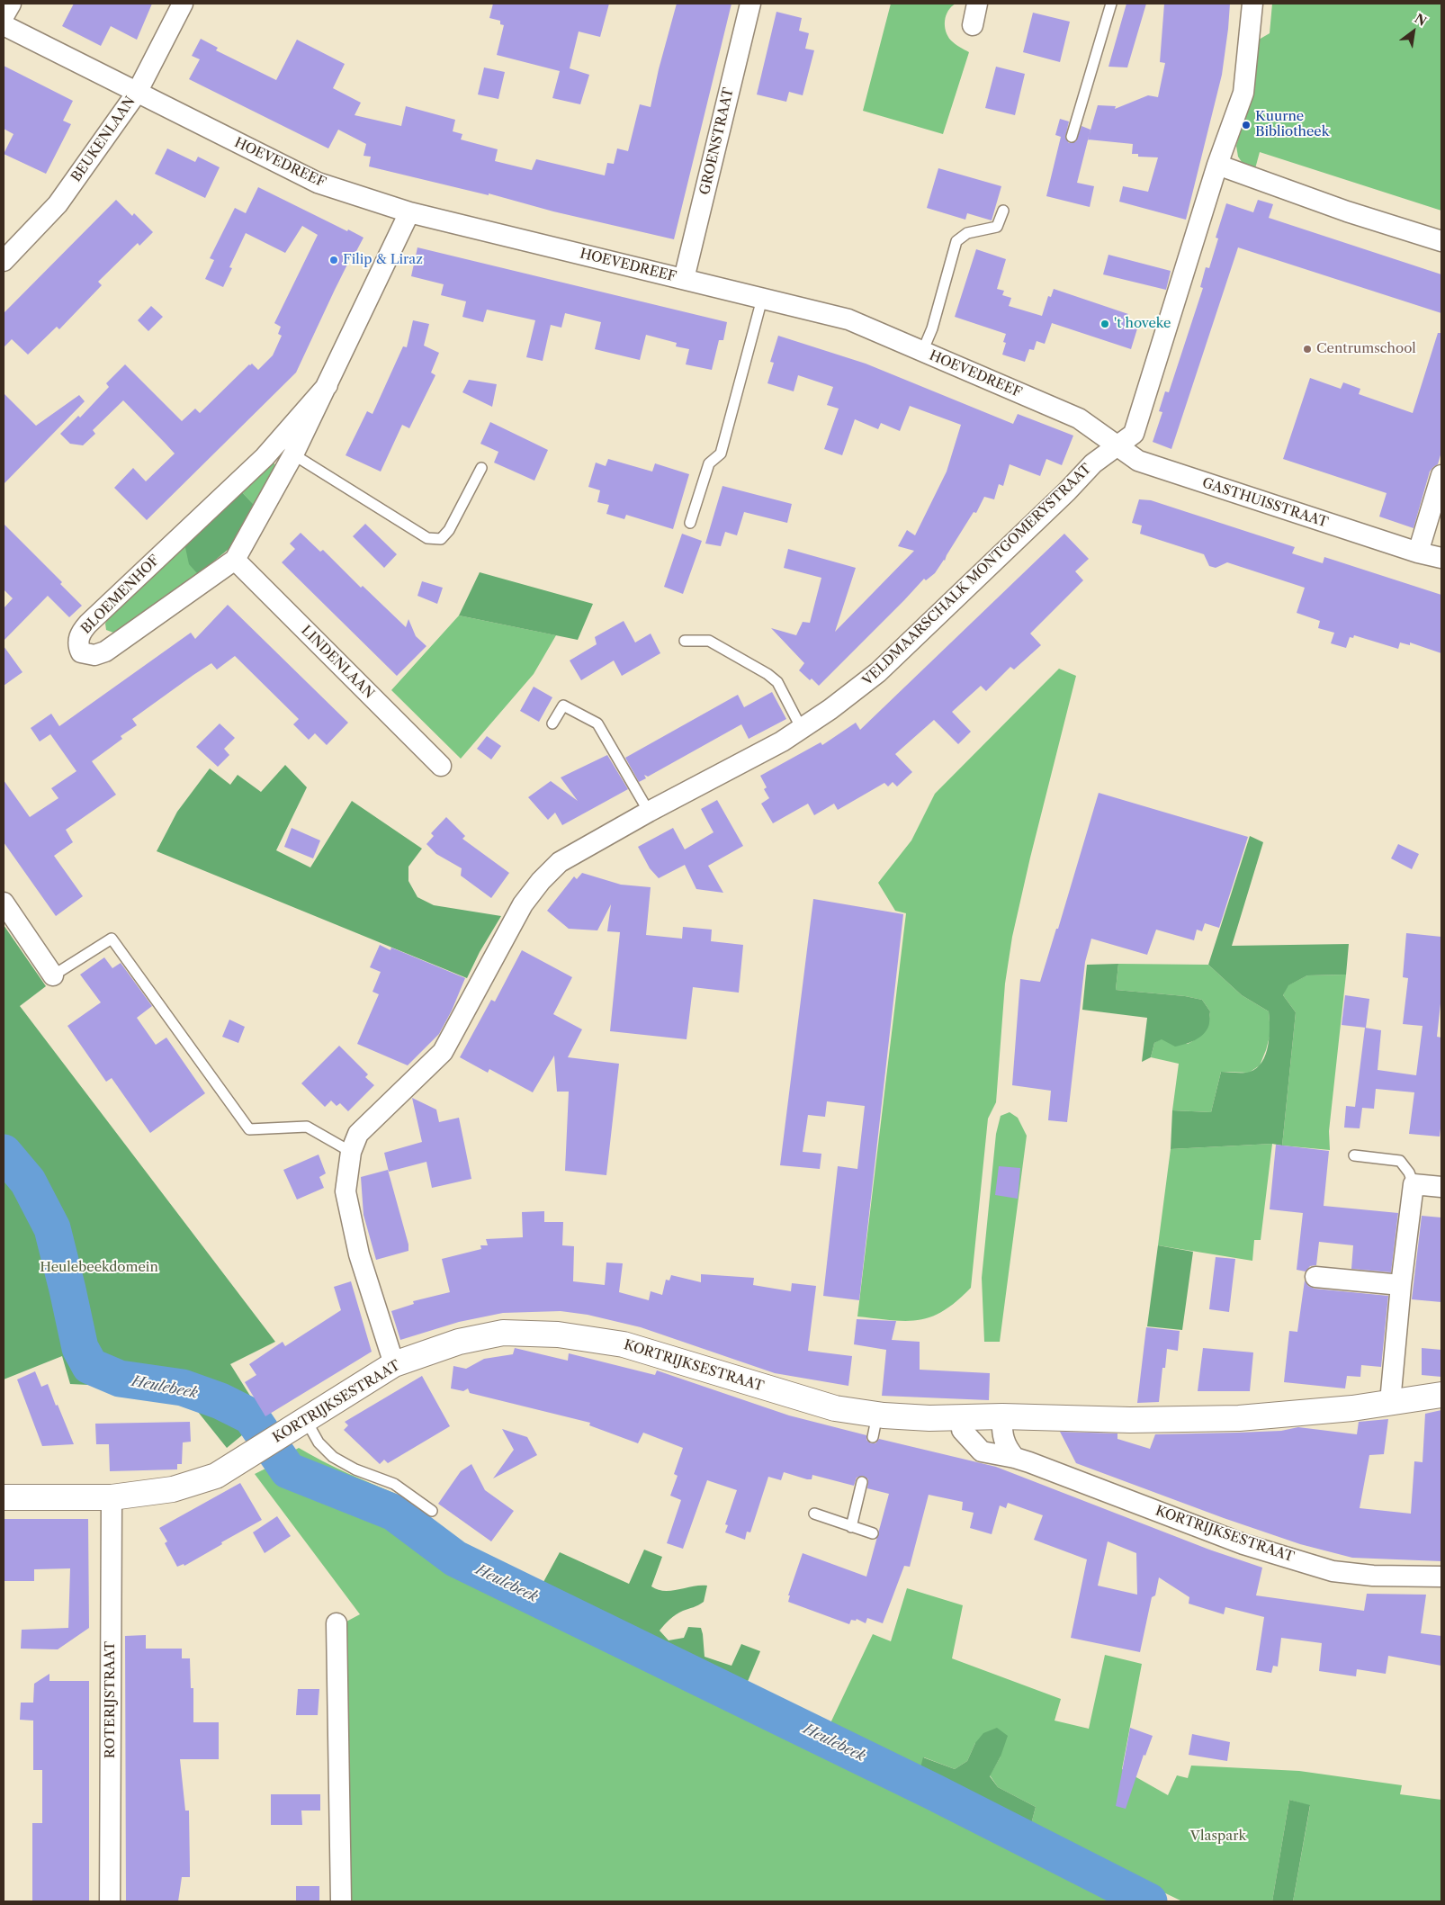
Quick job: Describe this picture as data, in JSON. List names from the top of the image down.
{
  "streets": {
    "street": [
      "BEUKENLAAN",
      "GROENSTRAAT",
      "HOEVEDREEF",
      "GASTHUISSTRAAT",
      "VELDMAARSCHALK MONTGOMERYSTRAAT",
      "BLOEMENHOF",
      "LINDENLAAN",
      "KORTRIJKSESTRAAT",
      "ROTERIJSTRAAT"
    ]
  },
  "crossings": [
    ["BEUKENLAAN", "HOEVEDREEF"],
    ["GROENSTRAAT", "HOEVEDREEF"],
    ["HOEVEDREEF", "GASTHUISSTRAAT"],
    ["HOEVEDREEF", "VELDMAARSCHALK MONTGOMERYSTRAAT"],
    ["HOEVEDREEF", "BLOEMENHOF"],
    ["GASTHUISSTRAAT", "VELDMAARSCHALK MONTGOMERYSTRAAT"],
    ["VELDMAARSCHALK MONTGOMERYSTRAAT", "KORTRIJKSESTRAAT"],
    ["BLOEMENHOF", "LINDENLAAN"],
    ["KORTRIJKSESTRAAT", "ROTERIJSTRAAT"]
  ],
  "water": ["Heulebeek"],
  "parks": ["Heulebeekdomein", "Vlaspark"],
  "places": [
    "Kuurne Bibliotheek",
    "Filip & Liraz",
    "'t hoveke",
    "Centrumschool"
  ],
  "north": "top right"
}
